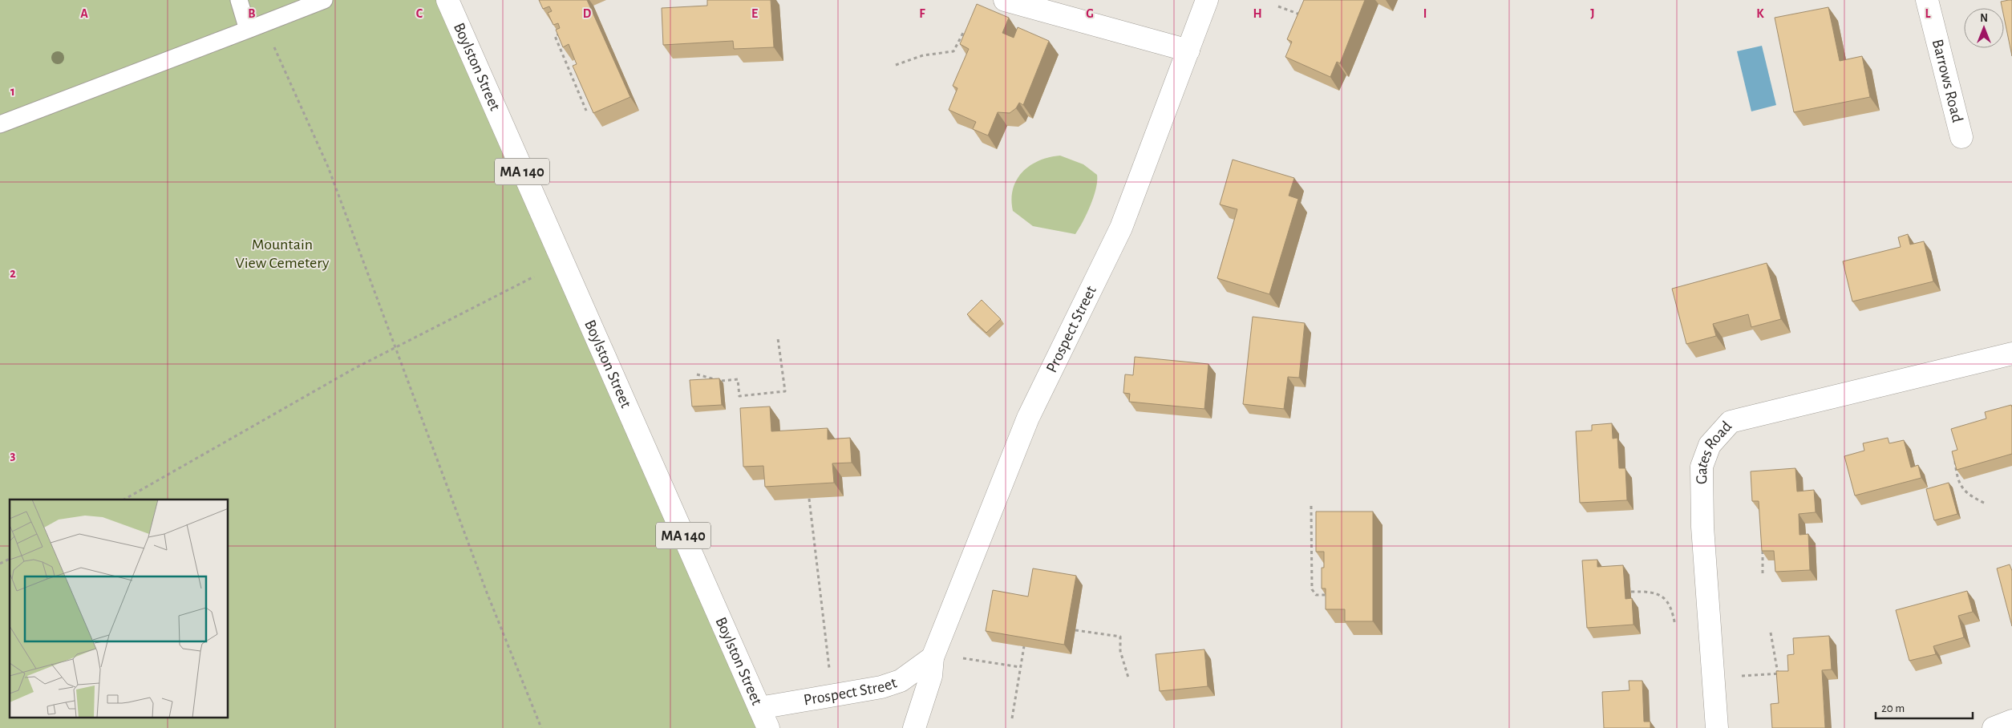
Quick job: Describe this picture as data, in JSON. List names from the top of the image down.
{
  "streets": {
    "street": [
      "Boylston Street",
      "Barrows Road",
      "MA 140",
      "Prospect Street",
      "Gates Road"
    ]
  },
  "crossings": [
    ["Boylston Street", "Prospect Street"]
  ],
  "parks": ["Mountain View Cemetery"],
  "scale_bar": "20 m",
  "north": "top",
  "grid": {
    "columns": [
      "A",
      "B",
      "C",
      "D",
      "E",
      "F",
      "G",
      "H",
      "I",
      "J",
      "K",
      "L"
    ],
    "rows": ["1", "2", "3"]
  }
}
